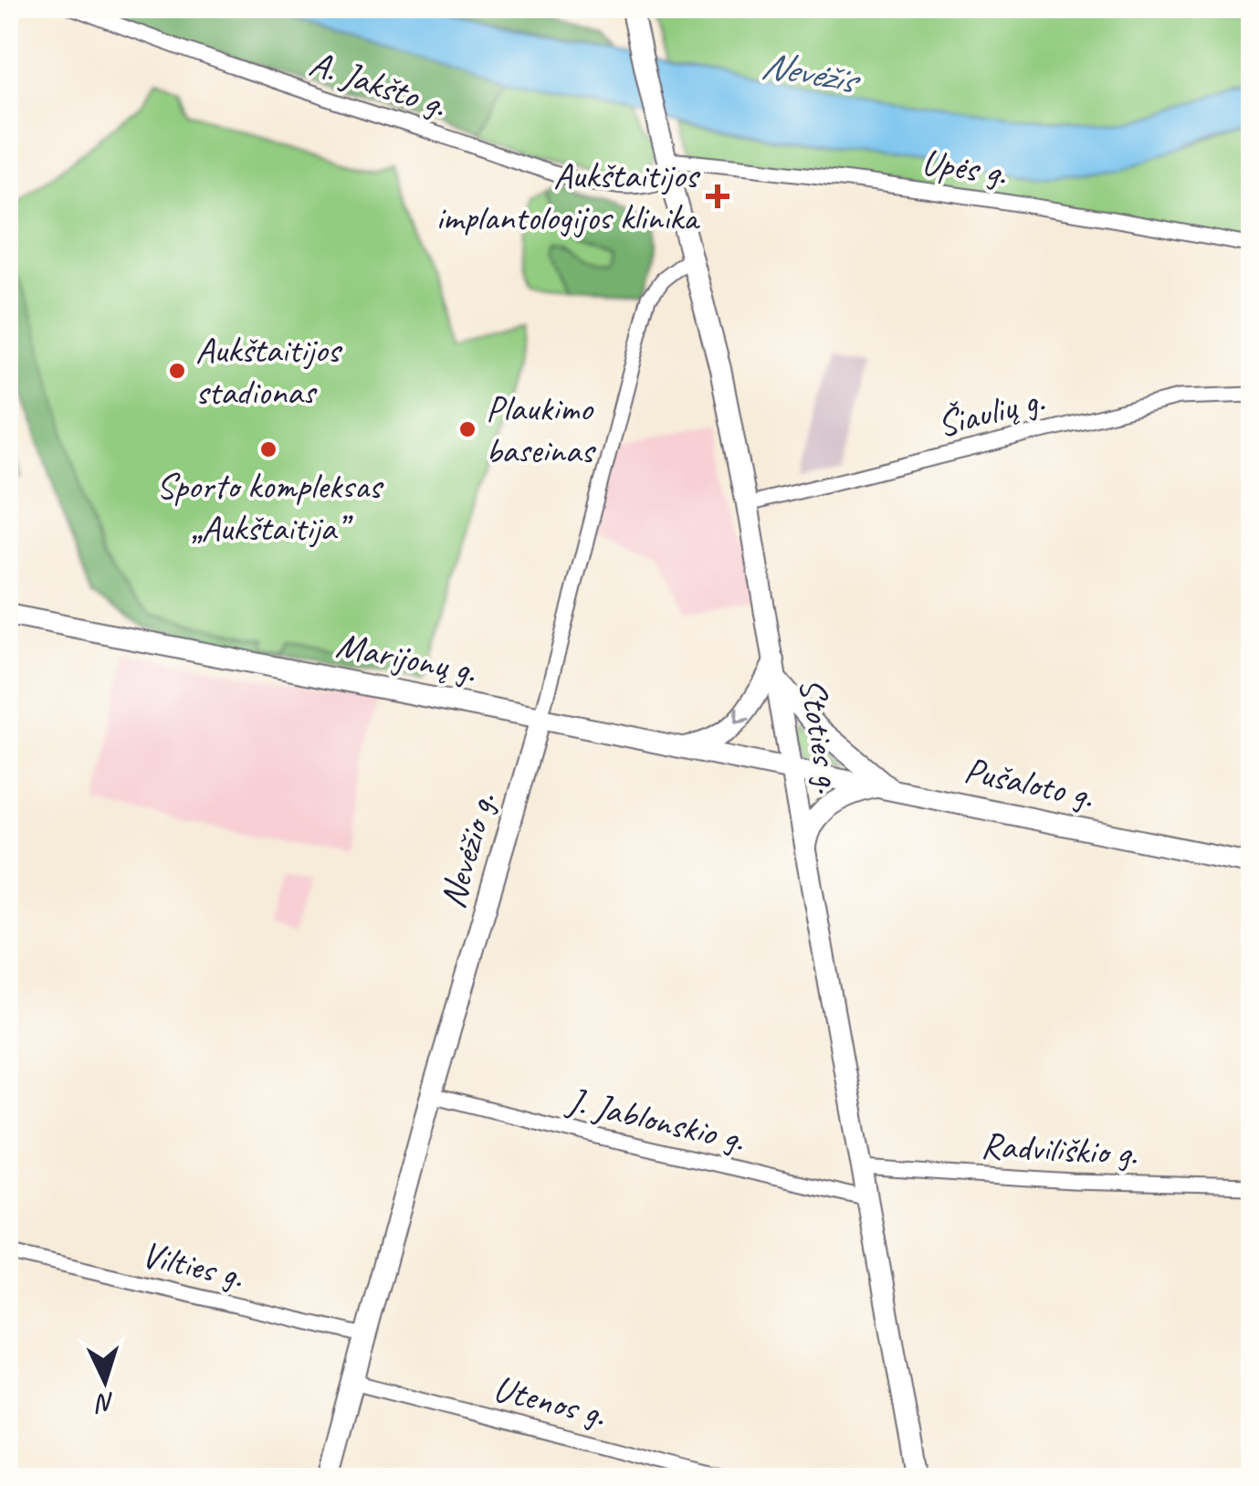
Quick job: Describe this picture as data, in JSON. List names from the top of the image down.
{
  "streets": {
    "main road": [
      "Marijonų g.",
      "Stoties g.",
      "Pušaloto g.",
      "Nevėžio g."
    ],
    "street": [
      "A. Jakšto g.",
      "Upės g.",
      "Šiaulių g.",
      "J. Jablonskio g.",
      "Radviliškio g.",
      "Vilties g.",
      "Utenos g."
    ]
  },
  "crossings": [
    ["A. Jakšto g.", "Upės g."],
    ["A. Jakšto g.", "Stoties g."],
    ["Upės g.", "Stoties g."],
    ["Šiaulių g.", "Stoties g."],
    ["Marijonų g.", "Stoties g."],
    ["Marijonų g.", "Pušaloto g."],
    ["Marijonų g.", "Nevėžio g."],
    ["Stoties g.", "Pušaloto g."],
    ["Stoties g.", "Nevėžio g."],
    ["Stoties g.", "J. Jablonskio g."],
    ["Stoties g.", "Radviliškio g."],
    ["Nevėžio g.", "J. Jablonskio g."],
    ["Nevėžio g.", "Vilties g."],
    ["Nevėžio g.", "Utenos g."]
  ],
  "water": ["Nevėžis"],
  "places": {
    "health": ["Aukštaitijos implantologijos klinika"],
    "other": ["Aukštaitijos stadionas", "Plaukimo baseinas", "Sporto kompleksas „Aukštaitija”"]
  },
  "north": "bottom"
}
